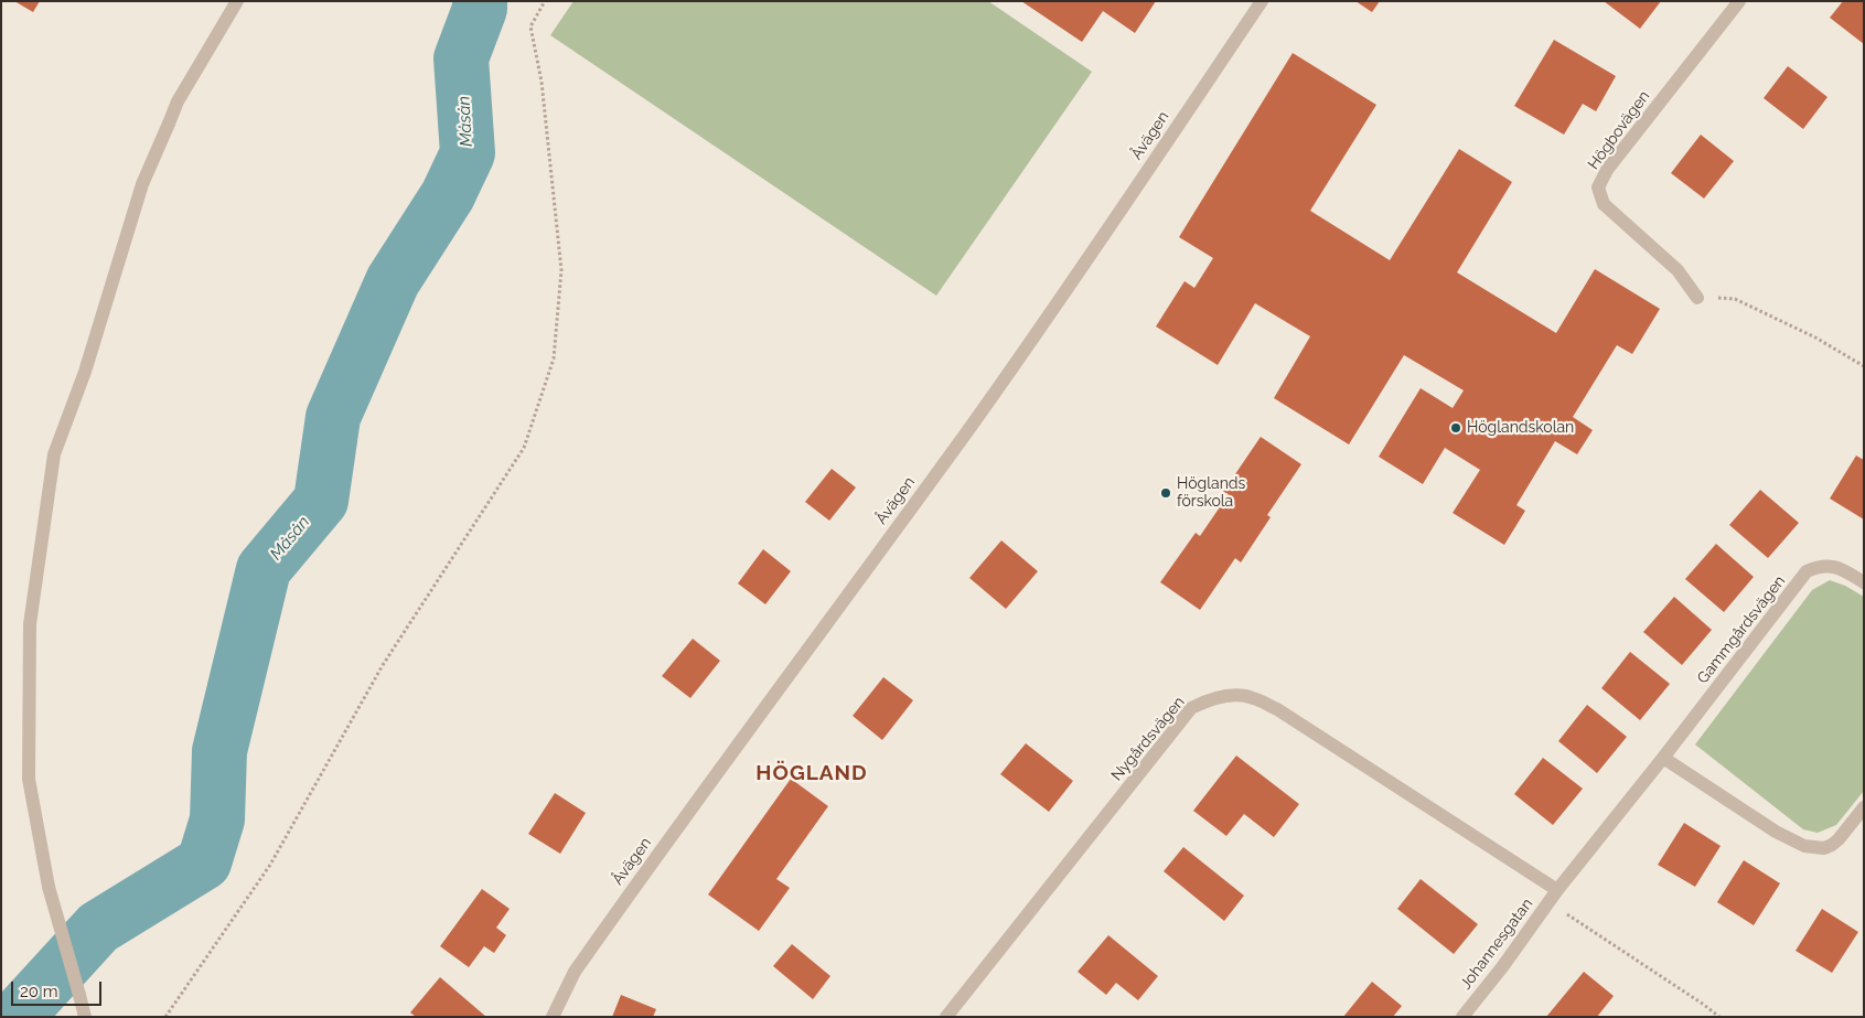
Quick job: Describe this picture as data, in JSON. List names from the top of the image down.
{
  "streets": {
    "street": [
      "Högbovägen",
      "Åvägen",
      "Gammgårdsvägen",
      "Nygårdsvägen",
      "Johannesgatan"
    ]
  },
  "crossings": [
    ["Gammgårdsvägen", "Nygårdsvägen"],
    ["Gammgårdsvägen", "Johannesgatan"],
    ["Nygårdsvägen", "Johannesgatan"]
  ],
  "districts": ["HÖGLAND"],
  "water": ["Måsån"],
  "places": ["Höglandskolan", "Höglands förskola"],
  "scale_bar": "20 m"
}
